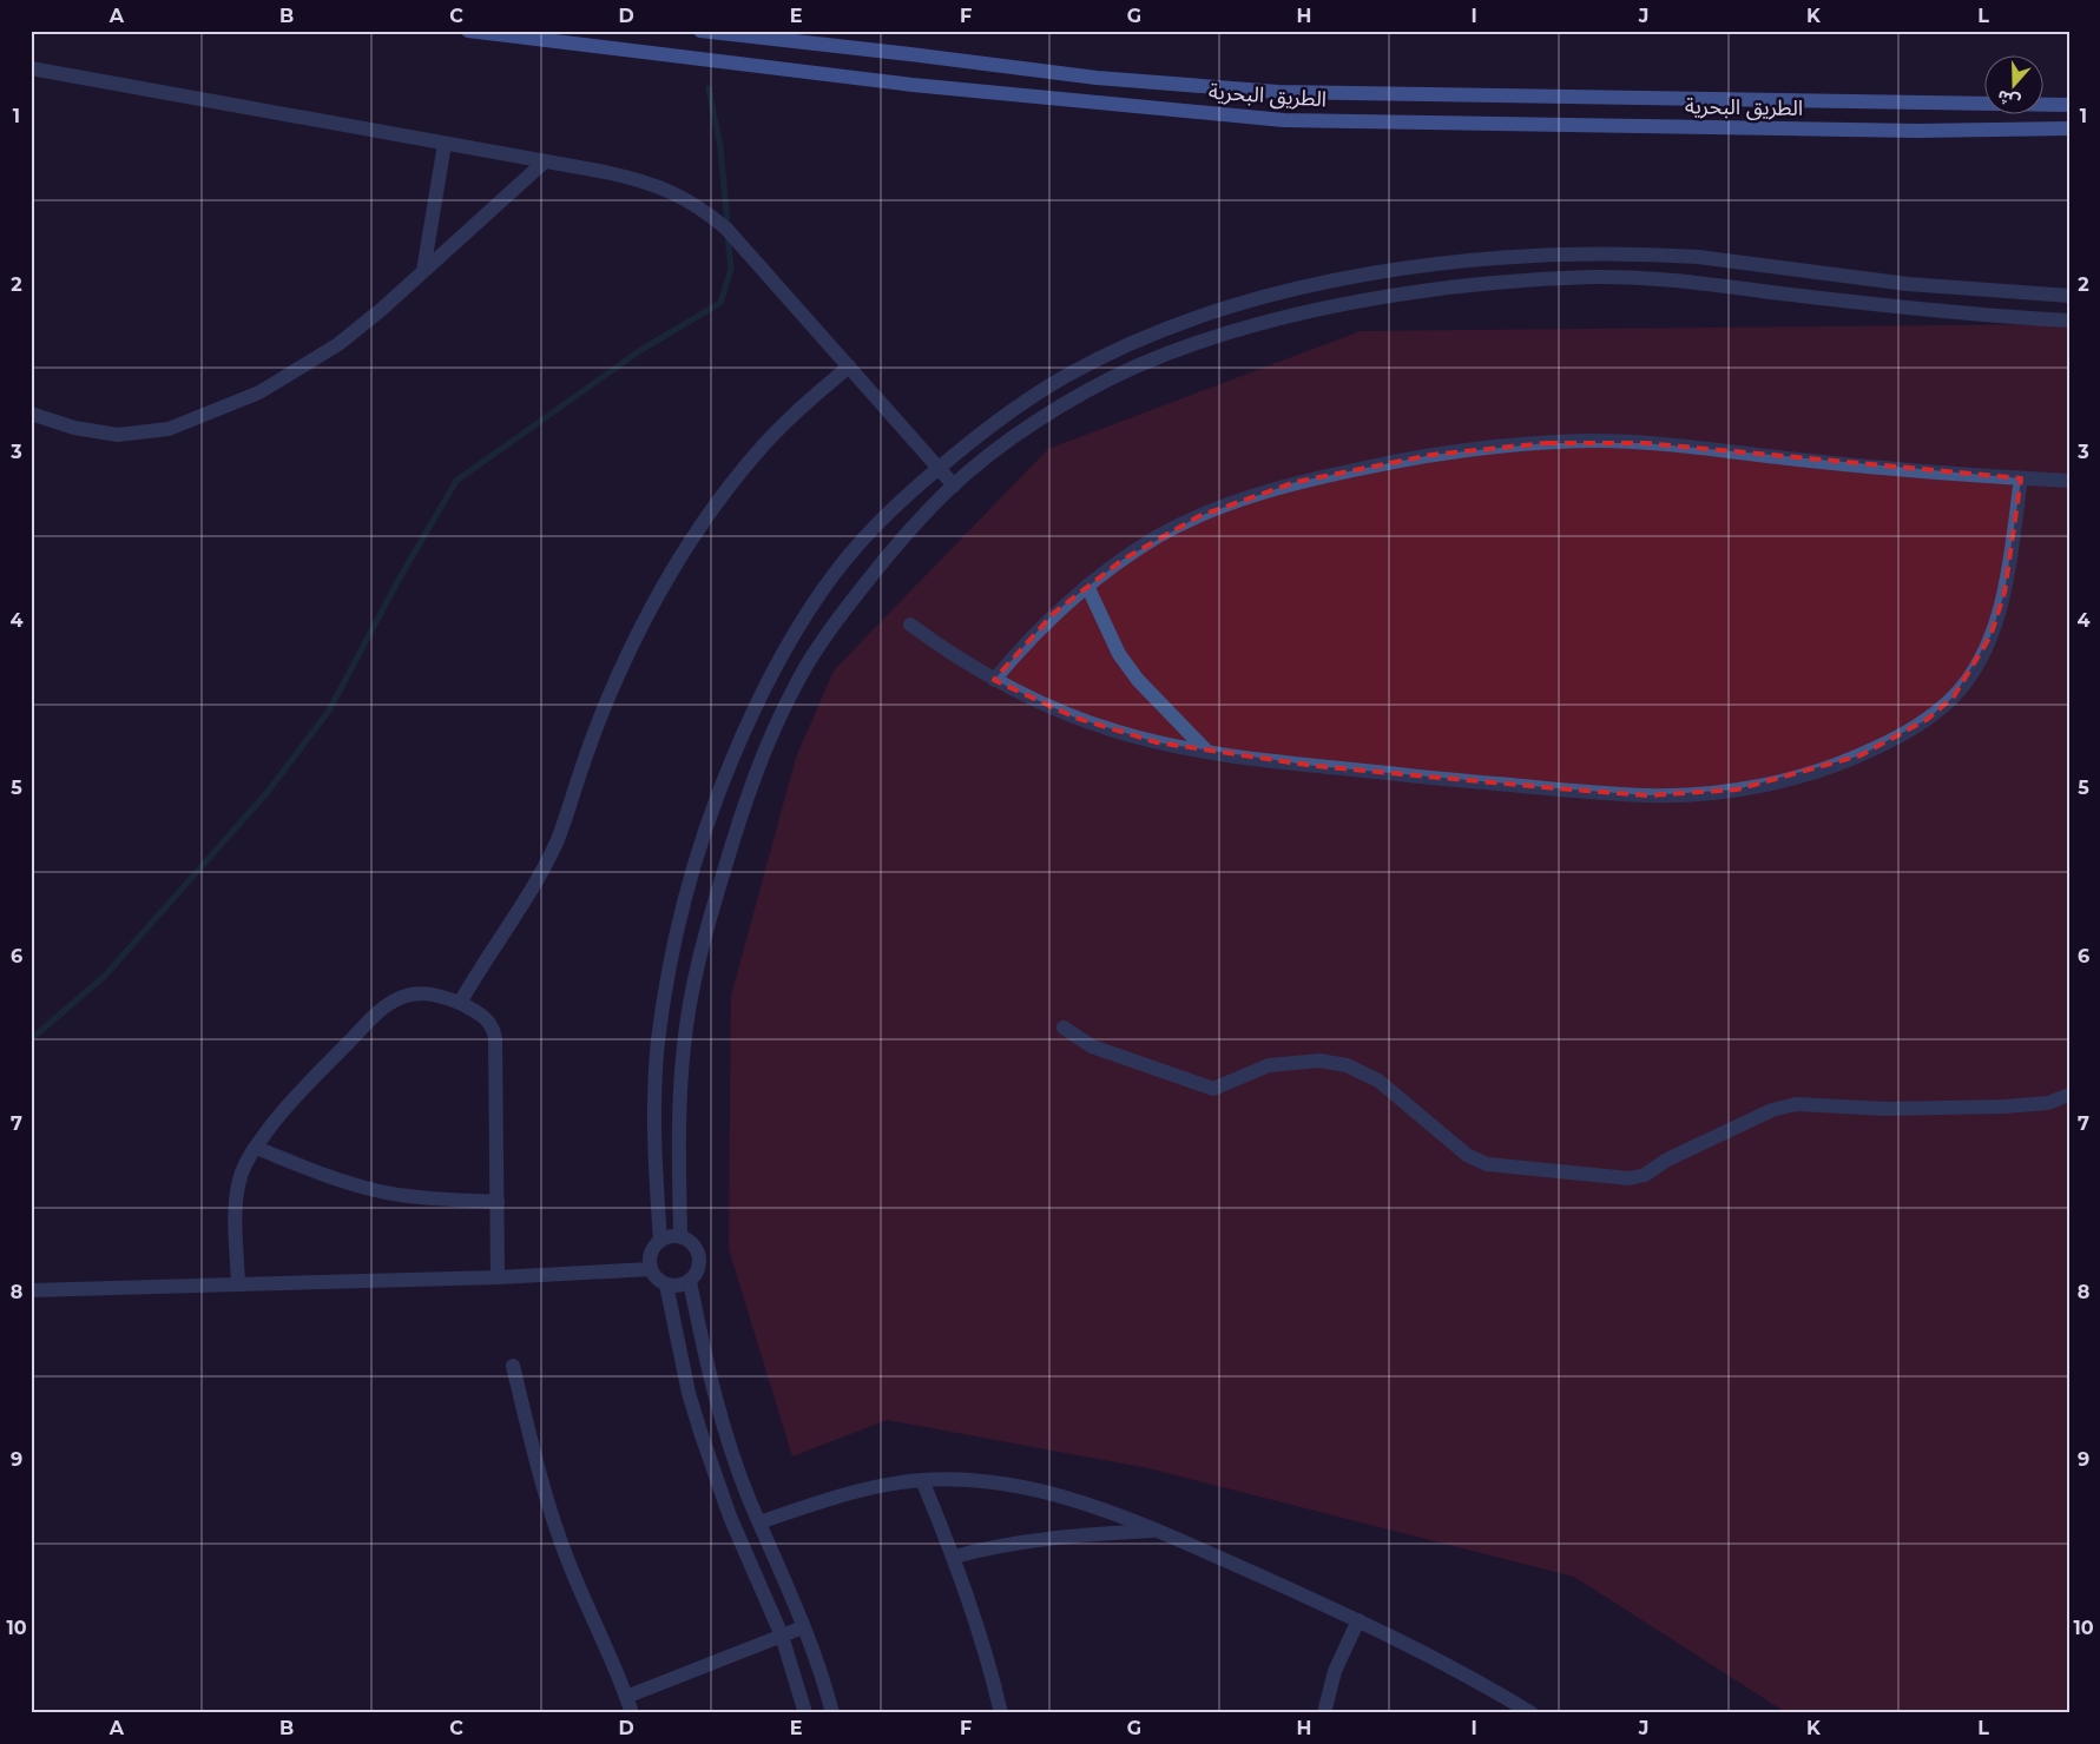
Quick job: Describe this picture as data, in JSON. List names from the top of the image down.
{
  "streets": {
    "main road": ["الطريق البحرية"]
  },
  "north": "bottom",
  "grid": {
    "columns": [
      "A",
      "B",
      "C",
      "D",
      "E",
      "F",
      "G",
      "H",
      "I",
      "J",
      "K",
      "L"
    ],
    "rows": [
      "1",
      "2",
      "3",
      "4",
      "5",
      "6",
      "7",
      "8",
      "9",
      "10"
    ]
  }
}
